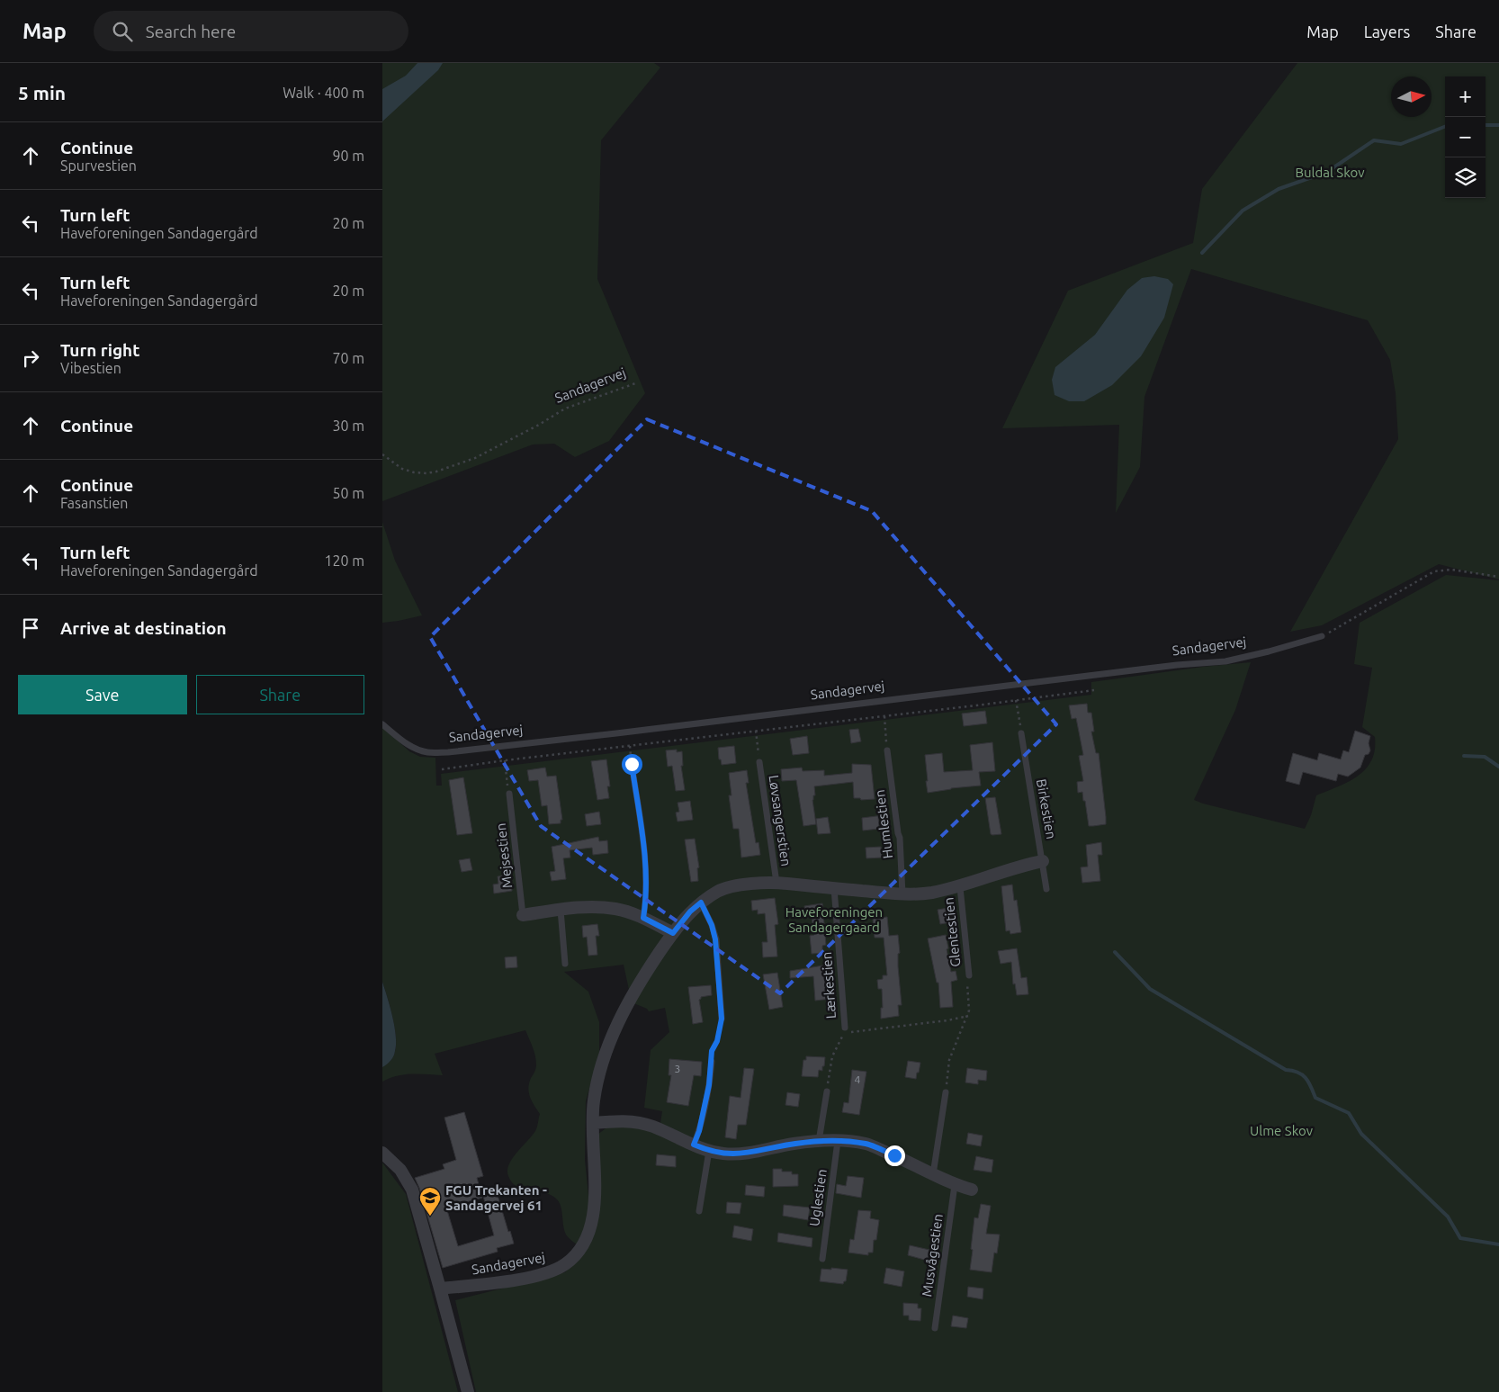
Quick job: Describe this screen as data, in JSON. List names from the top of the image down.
{
  "streets": {
    "street": ["Sandagervej"],
    "lane": [
      "Birkestien",
      "Løvsangerstien",
      "Humlestien",
      "Mejsestien",
      "Glentestien",
      "Lærkestien",
      "Uglestien",
      "Musvågestien"
    ]
  },
  "crossings": [
    ["Sandagervej", "Birkestien"],
    ["Sandagervej", "Løvsangerstien"],
    ["Sandagervej", "Humlestien"],
    ["Sandagervej", "Glentestien"],
    ["Sandagervej", "Lærkestien"]
  ],
  "parks": ["Buldal Skov", "Haveforeningen Sandagergaard", "Ulme Skov"],
  "places": {
    "school or university": ["FGU Trekanten - Sandagervej 61"]
  },
  "house_numbers": ["3", "4"],
  "north": "right",
  "page": {
    "header": "Map",
    "search": "Search here",
    "nav": ["Map", "Layers", "Share"],
    "heading": ["5 min", "Walk · 400 m"],
    "map_buttons": ["+", "−"],
    "list": [
      ["Continue", "Spurvestien", "90 m"],
      ["Turn left", "Haveforeningen Sandagergård", "20 m"],
      ["Turn left", "Haveforeningen Sandagergård", "20 m"],
      ["Turn right", "Vibestien", "70 m"],
      ["Continue", "30 m"],
      ["Continue", "Fasanstien", "50 m"],
      ["Turn left", "Haveforeningen Sandagergård", "120 m"],
      "Arrive at destination"
    ],
    "buttons": ["Save", "Share"]
  }
}
